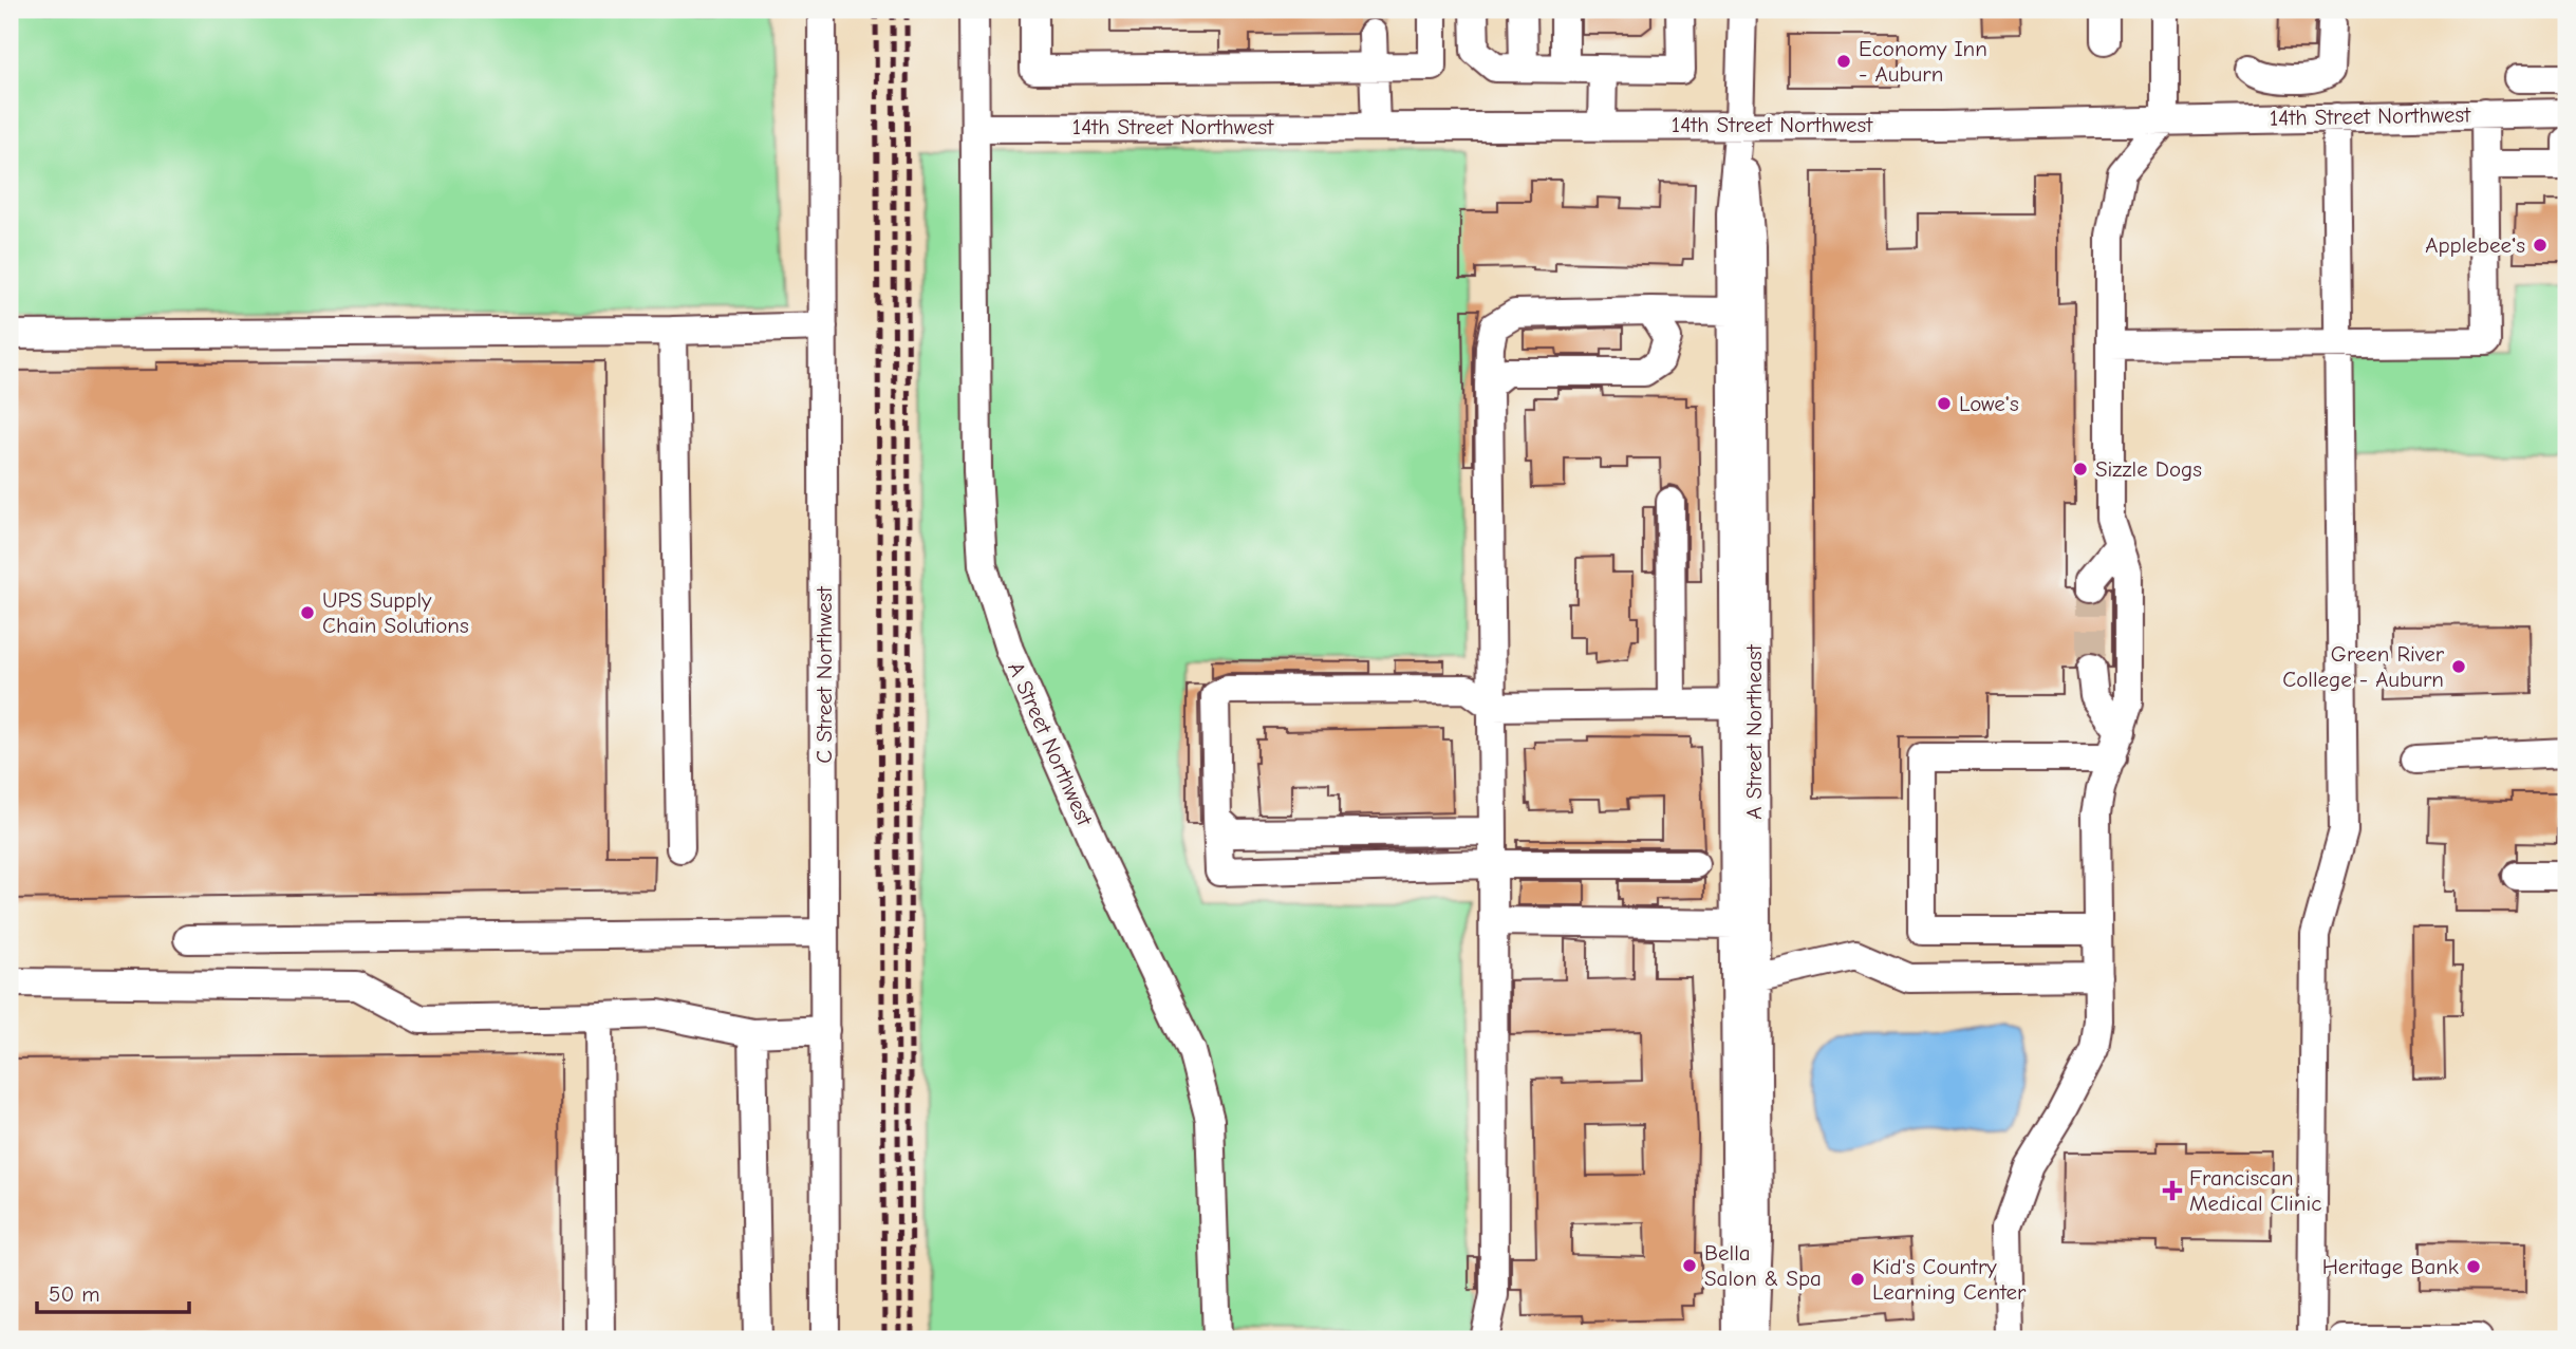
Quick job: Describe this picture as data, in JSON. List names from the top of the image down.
{
  "streets": {
    "street": [
      "14th Street Northwest",
      "C Street Northwest",
      "A Street Northeast",
      "A Street Northwest"
    ]
  },
  "crossings": [
    ["14th Street Northwest", "A Street Northeast"],
    ["14th Street Northwest", "A Street Northwest"]
  ],
  "places": {
    "other": [
      "Economy Inn - Auburn",
      "Applebee's",
      "Lowe's",
      "Sizzle Dogs",
      "UPS Supply Chain Solutions",
      "Green River College - Auburn",
      "Bella Salon & Spa",
      "Heritage Bank",
      "Kid's Country Learning Center"
    ],
    "health": ["Franciscan Medical Clinic"]
  },
  "scale_bar": "50 m"
}
